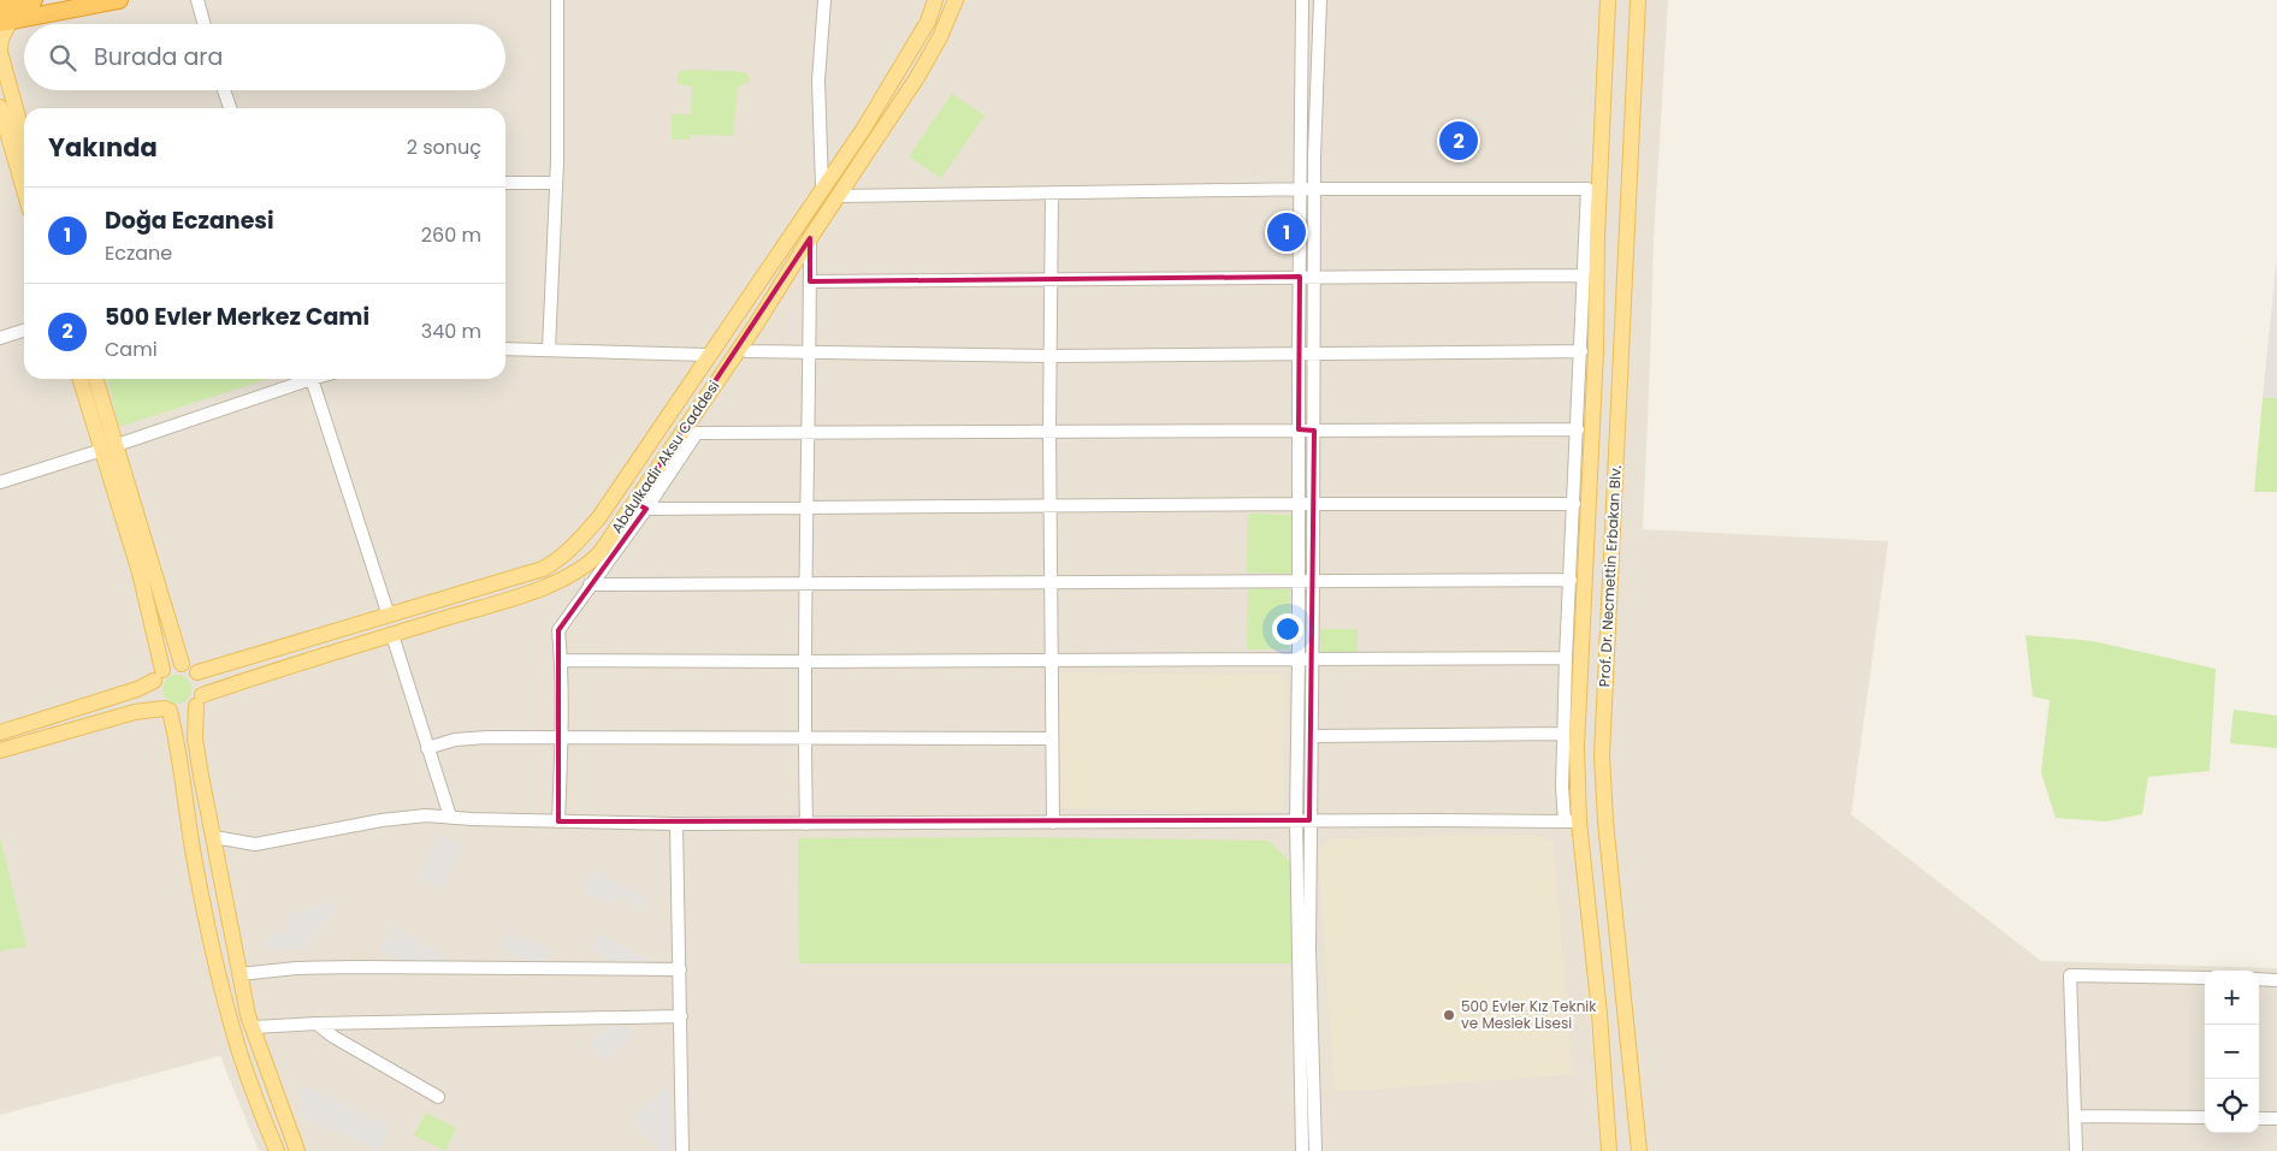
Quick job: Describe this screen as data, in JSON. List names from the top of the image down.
{
  "streets": {
    "main road": ["Abdulkadir Aksu Caddesi", "Prof. Dr. Necmettin Erbakan Blv."]
  },
  "places": ["500 Evler Kız Teknik ve Meslek Lisesi"],
  "page": {
    "search": "Burada ara",
    "heading": ["Yakında", "2 sonuç"],
    "pins": ["2", "1"],
    "list": [
      {
        "mark": "1",
        "name": "Doğa Eczanesi",
        "note": "Eczane",
        "value": "260 m"
      },
      {
        "mark": "2",
        "name": "500 Evler Merkez Cami",
        "note": "Cami",
        "value": "340 m"
      }
    ],
    "map_buttons": ["+", "−"]
  }
}
